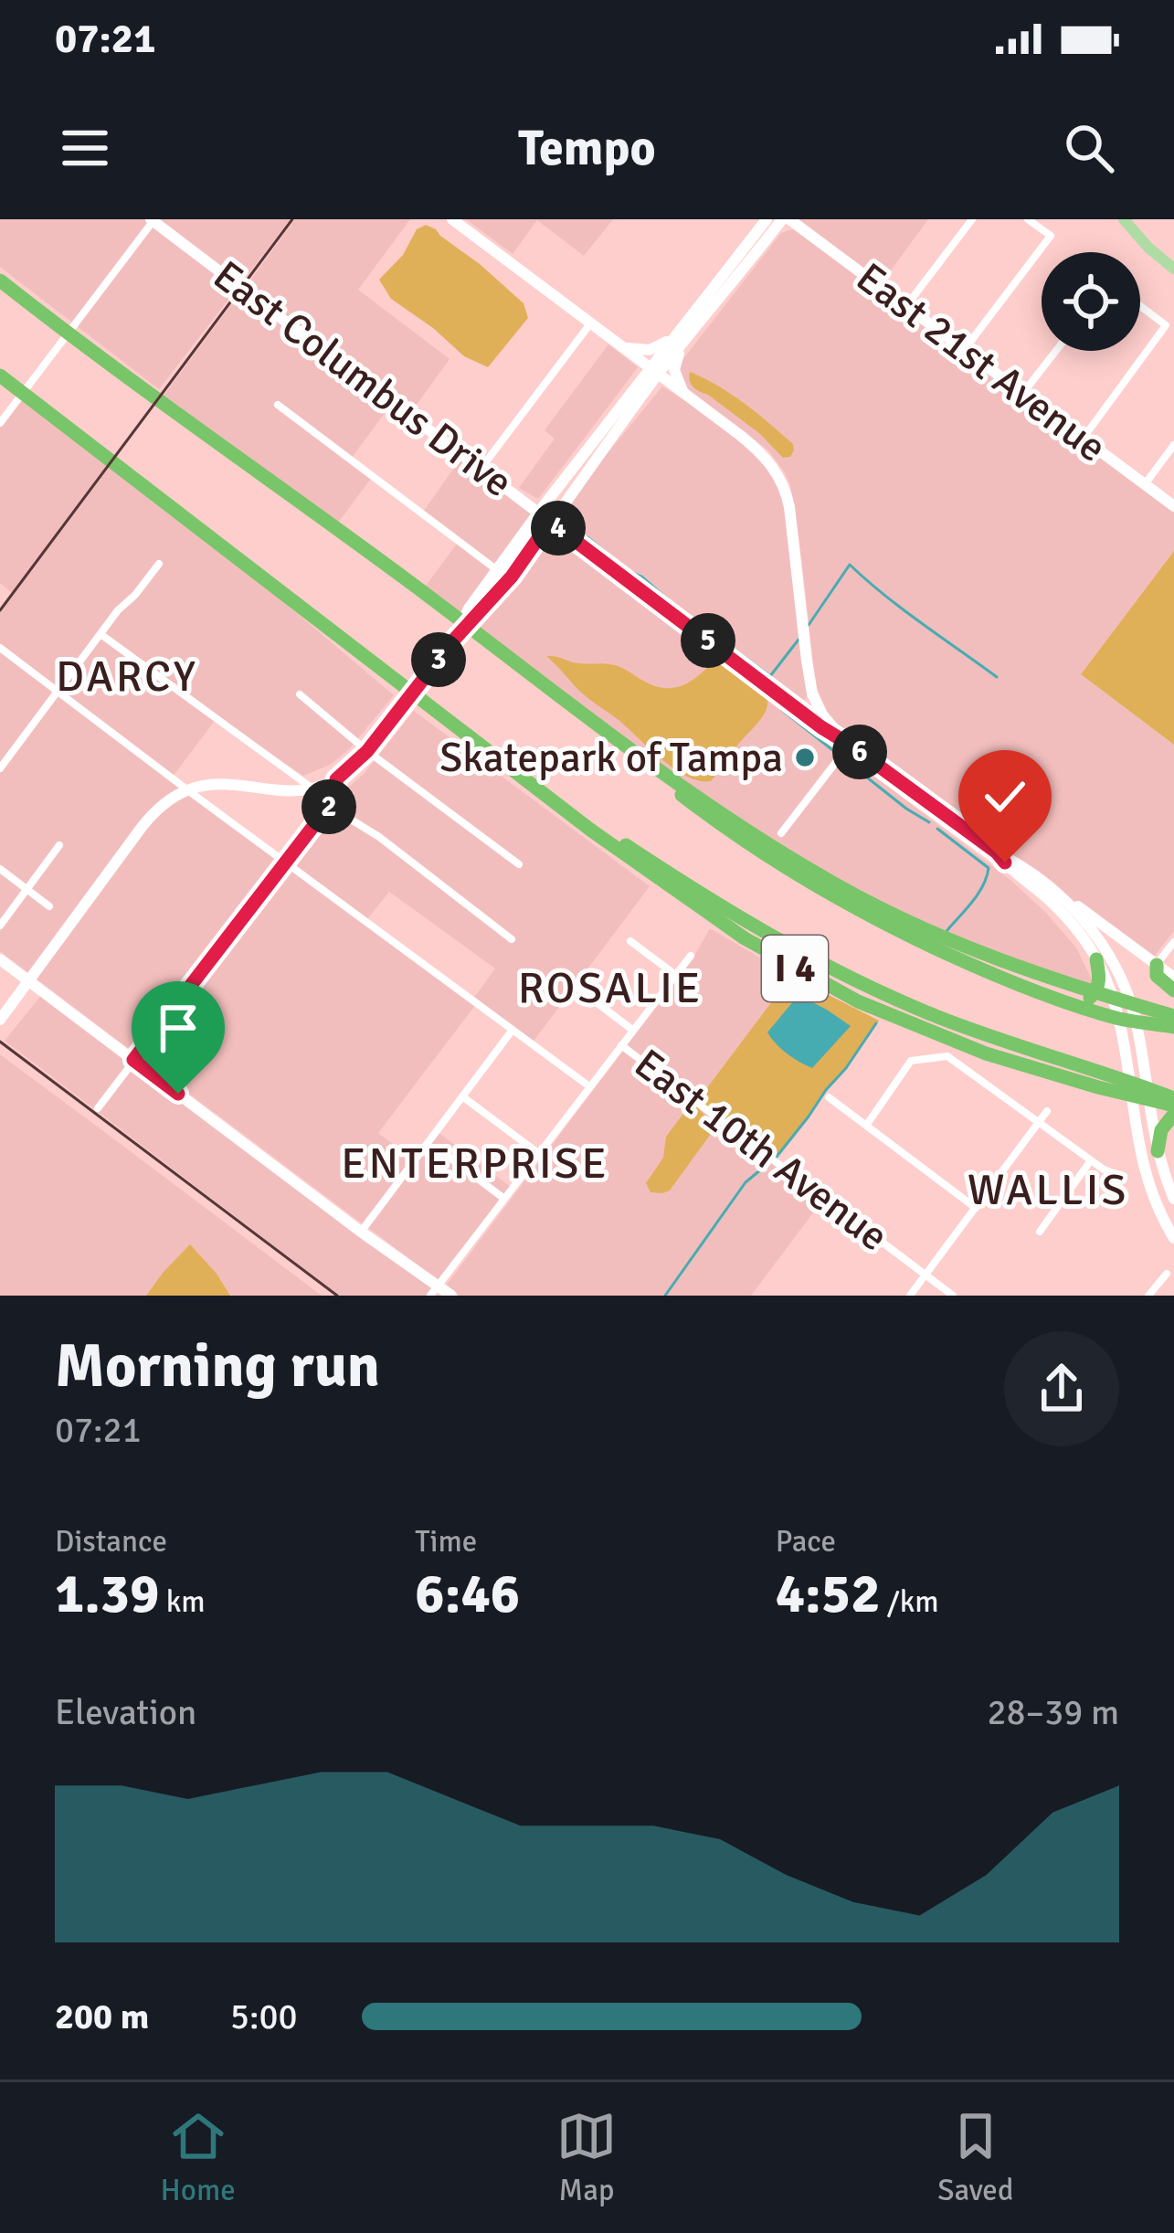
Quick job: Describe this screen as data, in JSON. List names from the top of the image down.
{
  "streets": {
    "highway": ["I 4"],
    "main road": ["East 21st Avenue", "East Columbus Drive"],
    "street": ["East 10th Avenue"]
  },
  "districts": [
    "DARCY",
    "ROSALIE",
    "ENTERPRISE",
    "WALLIS"
  ],
  "places": ["Skatepark of Tampa"],
  "page": {
    "status": "07:21",
    "header": "Tempo",
    "pins": [
      "4",
      "5",
      "3",
      "6",
      "2"
    ],
    "heading": ["Morning run", "07:21"],
    "stats": [
      ["Distance", "1.39 km"],
      ["Time", "6:46"],
      ["Pace", "4:52 /km"]
    ],
    "chart": ["Elevation", "28–39 m"],
    "list": [
      {
        "name": "200 m",
        "note": "5:00"
      }
    ],
    "tabs": ["Home", "Map", "Saved"]
  }
}
